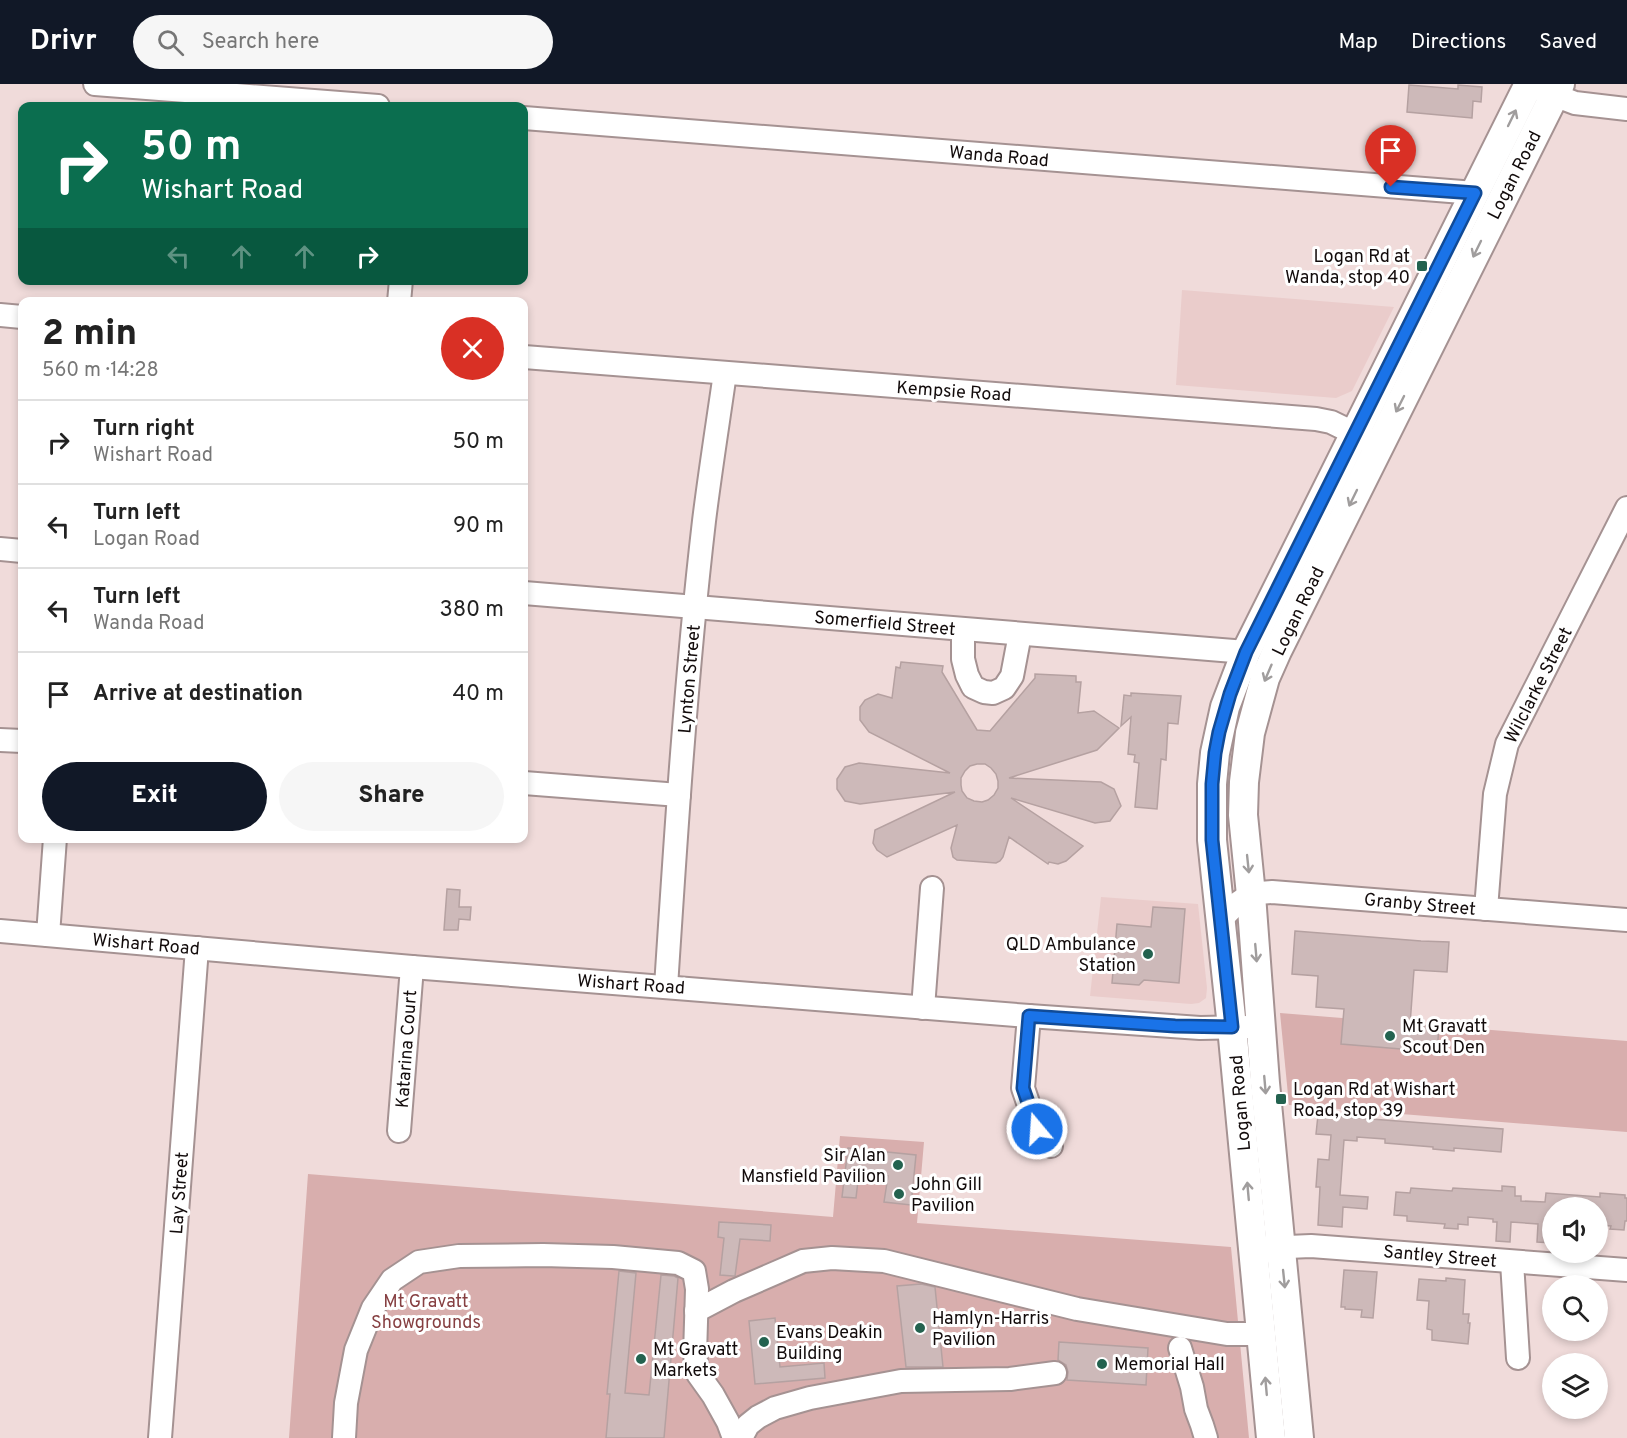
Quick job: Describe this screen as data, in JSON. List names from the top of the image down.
{
  "streets": {
    "main road": ["Logan Road"],
    "street": [
      "Wanda Road",
      "Kempsie Road",
      "Somerfield Street",
      "Lynton Street",
      "Wilclarke Street",
      "Granby Street",
      "Wishart Road",
      "Katarina Court",
      "Lay Street",
      "Santley Street"
    ]
  },
  "crossings": [
    ["Wanda Road", "Logan Road"],
    ["Logan Road", "Kempsie Road"],
    ["Logan Road", "Somerfield Street"],
    ["Logan Road", "Granby Street"],
    ["Logan Road", "Wishart Road"],
    ["Logan Road", "Santley Street"],
    ["Kempsie Road", "Lynton Street"],
    ["Somerfield Street", "Lynton Street"],
    ["Lynton Street", "Wishart Road"],
    ["Wilclarke Street", "Granby Street"],
    ["Wishart Road", "Katarina Court"],
    ["Wishart Road", "Lay Street"]
  ],
  "parks": ["Mt Gravatt Showgrounds"],
  "places": {
    "transit": ["Logan Rd at Wanda, stop 40", "Logan Rd at Wishart Road, stop 39"],
    "other": [
      "QLD Ambulance Station",
      "Mt Gravatt Scout Den",
      "Sir Alan Mansfield Pavilion",
      "John Gill Pavilion",
      "Hamlyn-Harris Pavilion",
      "Evans Deakin Building",
      "Mt Gravatt Markets",
      "Memorial Hall"
    ]
  },
  "page": {
    "header": "Drivr",
    "search": "Search here",
    "nav": ["Map", "Directions", "Saved"],
    "turn": ["50 m", "Wishart Road"],
    "heading": ["2 min", "560 m · 14:28"],
    "list": [
      {
        "name": "Turn right",
        "note": "Wishart Road",
        "value": "50 m"
      },
      {
        "name": "Turn left",
        "note": "Logan Road",
        "value": "90 m"
      },
      {
        "name": "Turn left",
        "note": "Wanda Road",
        "value": "380 m"
      },
      {
        "name": "Arrive at destination",
        "value": "40 m"
      }
    ],
    "buttons": ["Exit", "Share"]
  }
}
